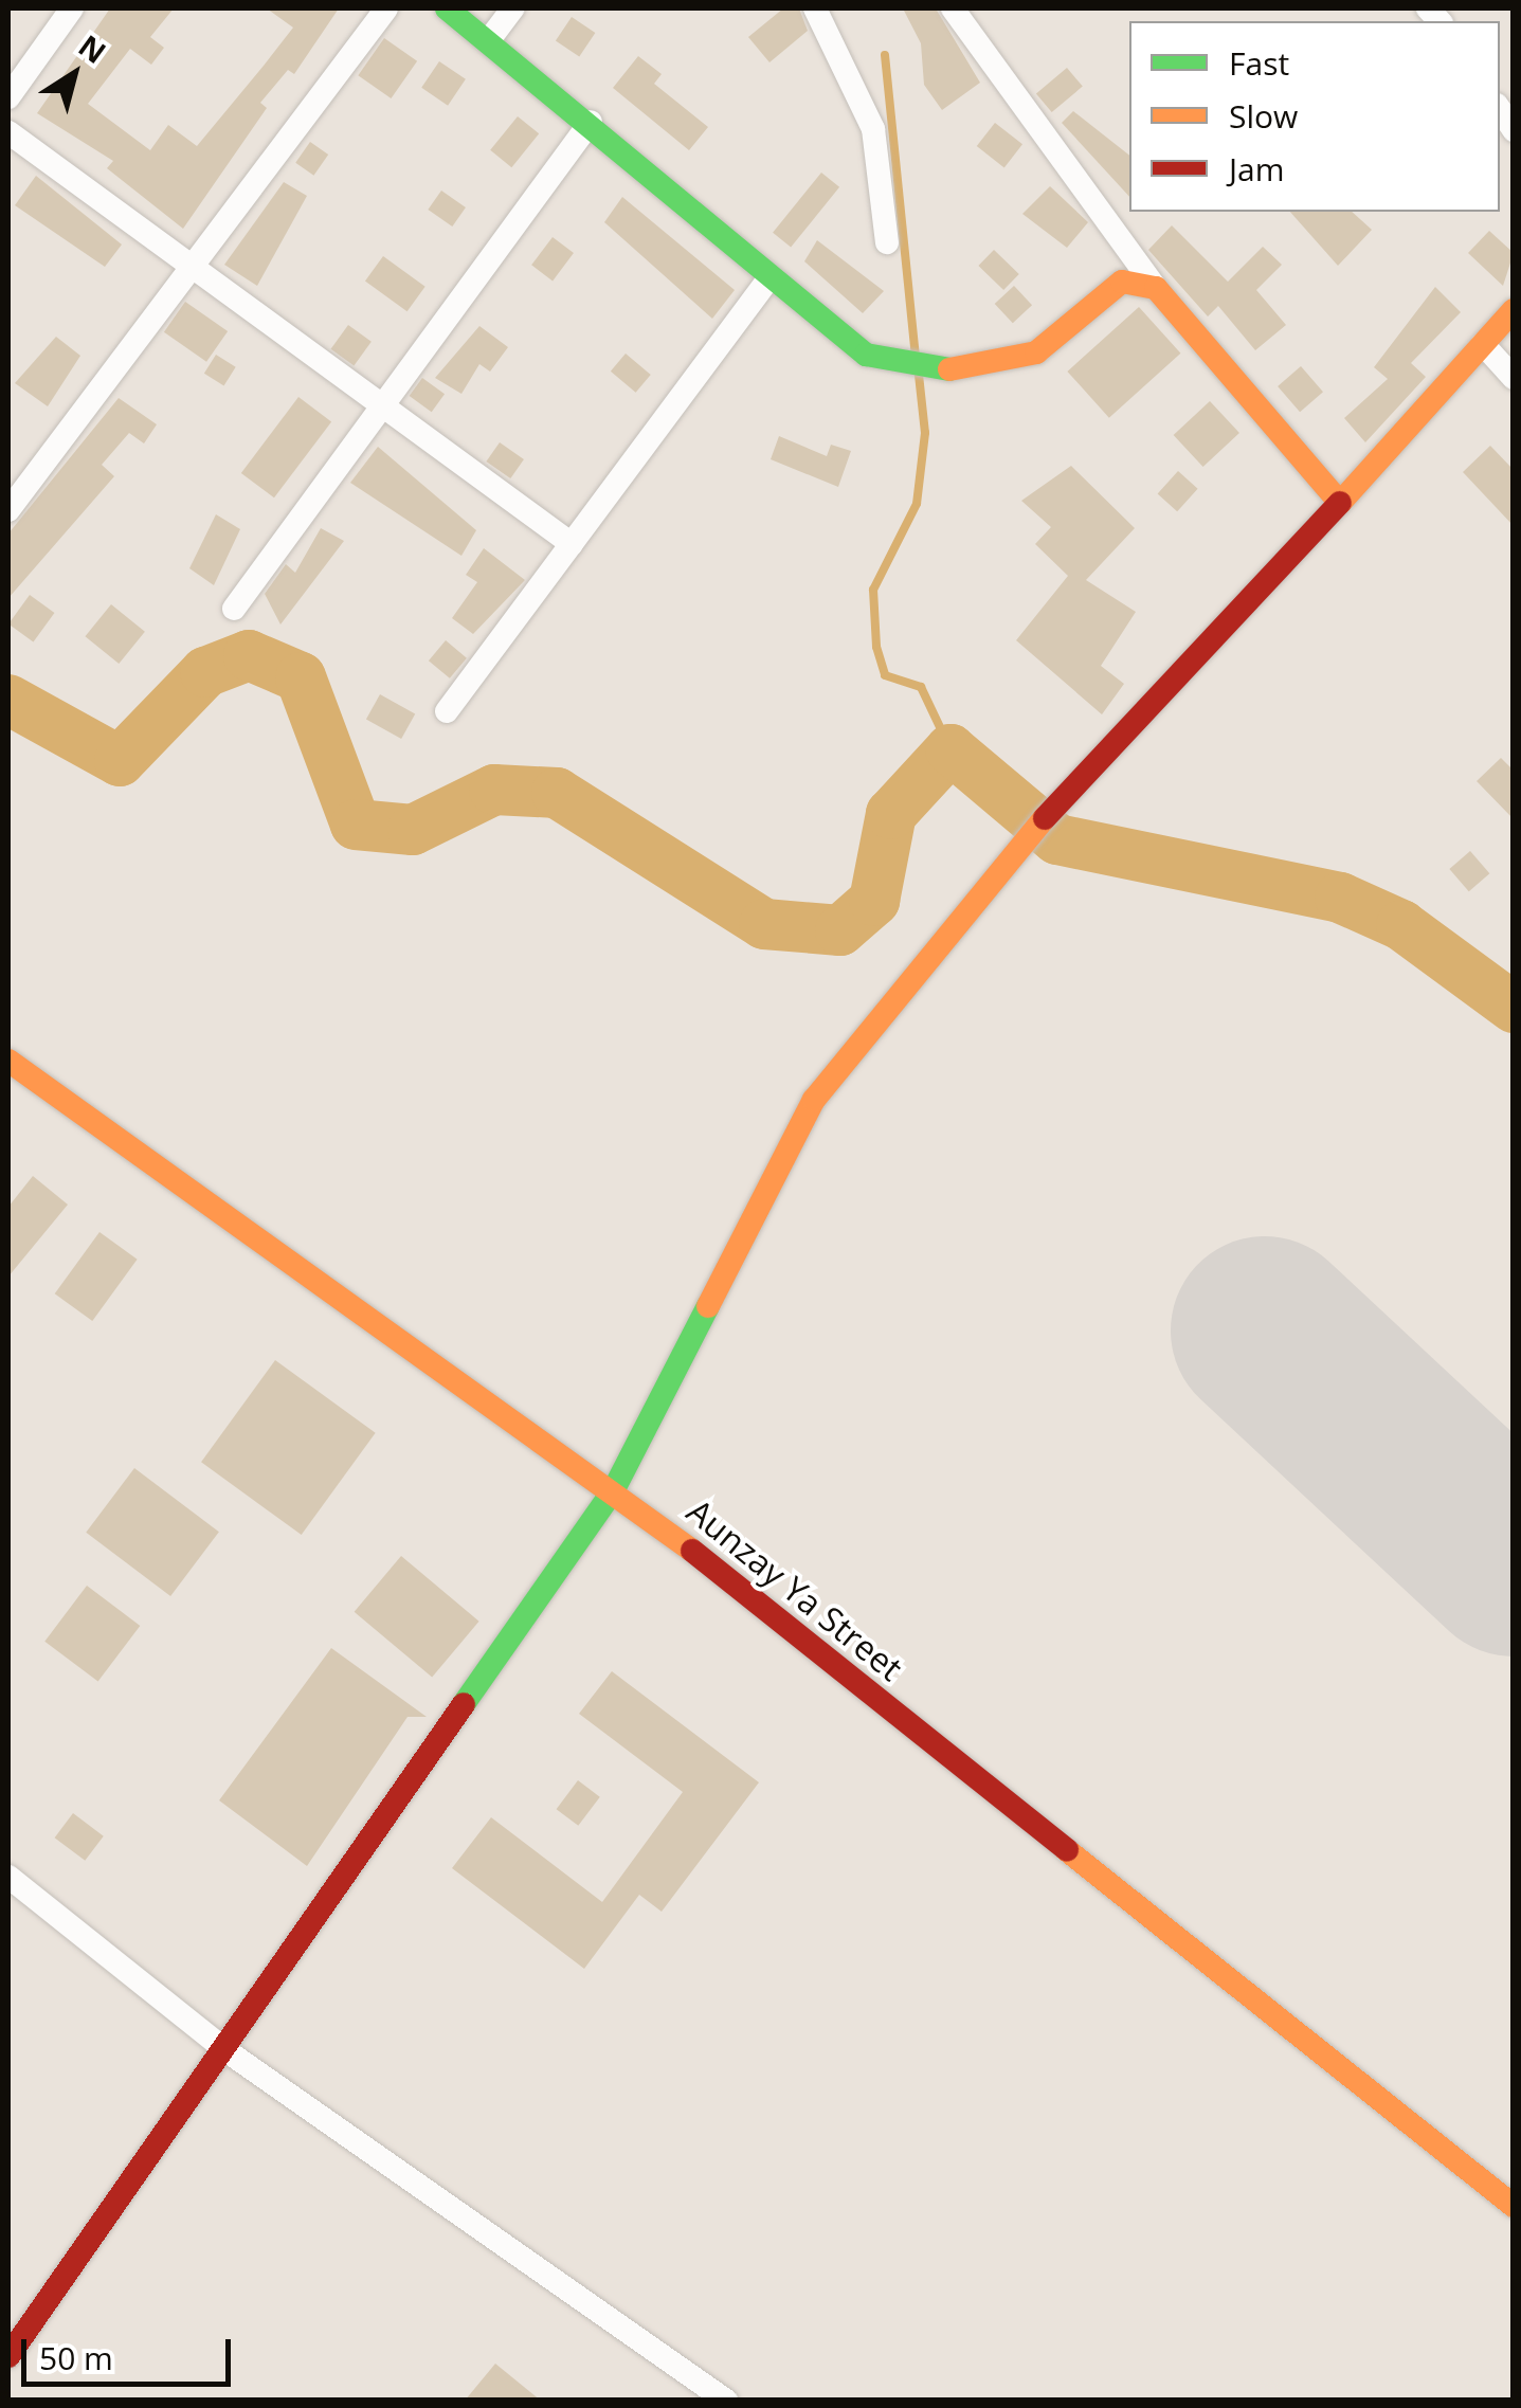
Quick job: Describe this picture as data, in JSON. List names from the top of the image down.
{
  "streets": {
    "street": ["Aunzay Ya Street"]
  },
  "legend": ["Fast", "Slow", "Jam"],
  "scale_bar": "50 m",
  "north": "top right"
}
